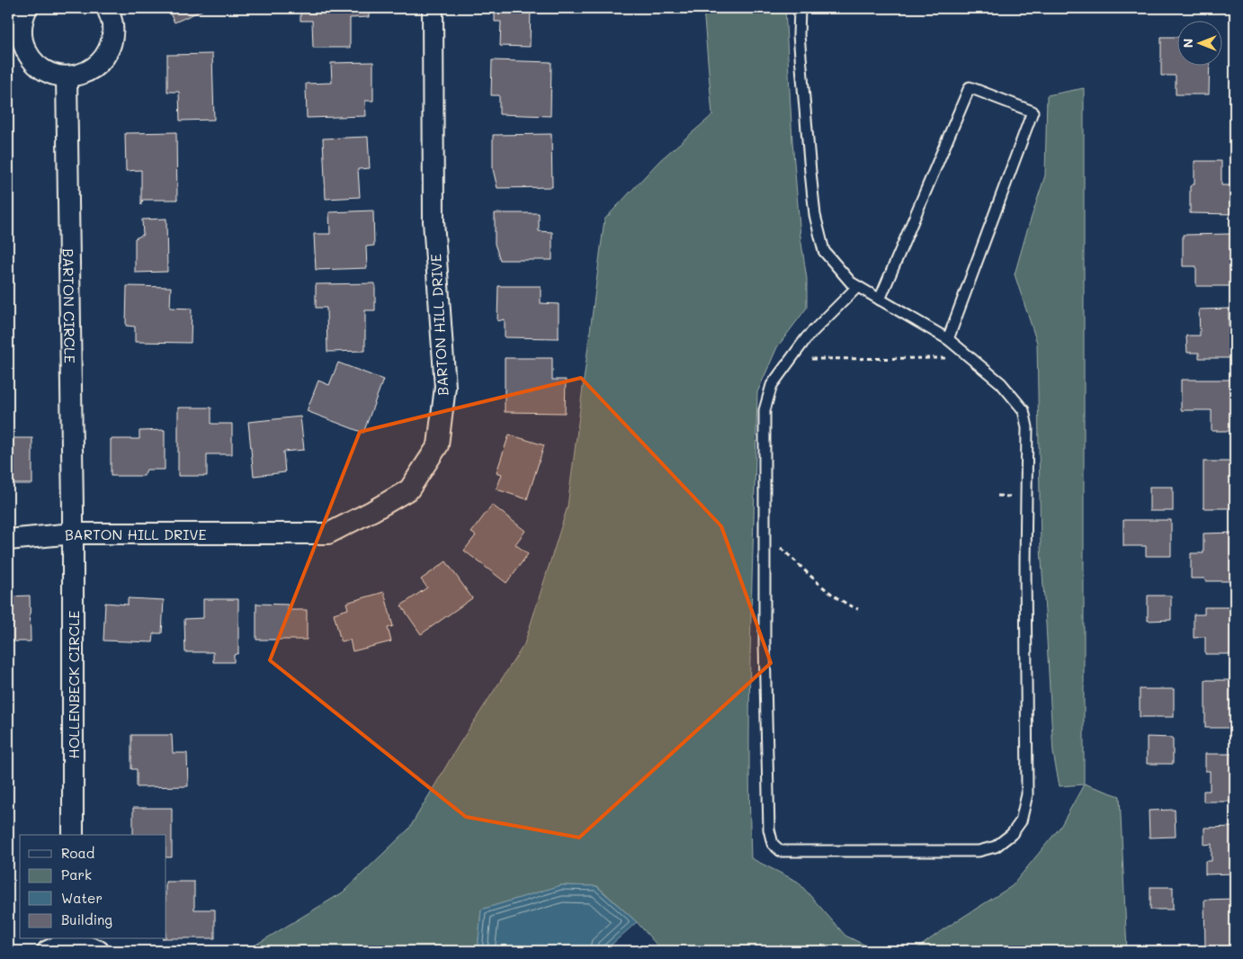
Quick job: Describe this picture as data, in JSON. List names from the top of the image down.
{
  "streets": {
    "street": ["BARTON CIRCLE", "BARTON HILL DRIVE", "HOLLENBECK CIRCLE"]
  },
  "crossings": [
    ["BARTON CIRCLE", "BARTON HILL DRIVE"],
    ["BARTON CIRCLE", "HOLLENBECK CIRCLE"],
    ["BARTON HILL DRIVE", "HOLLENBECK CIRCLE"]
  ],
  "legend": [
    "Road",
    "Park",
    "Water",
    "Building"
  ],
  "north": "left"
}
